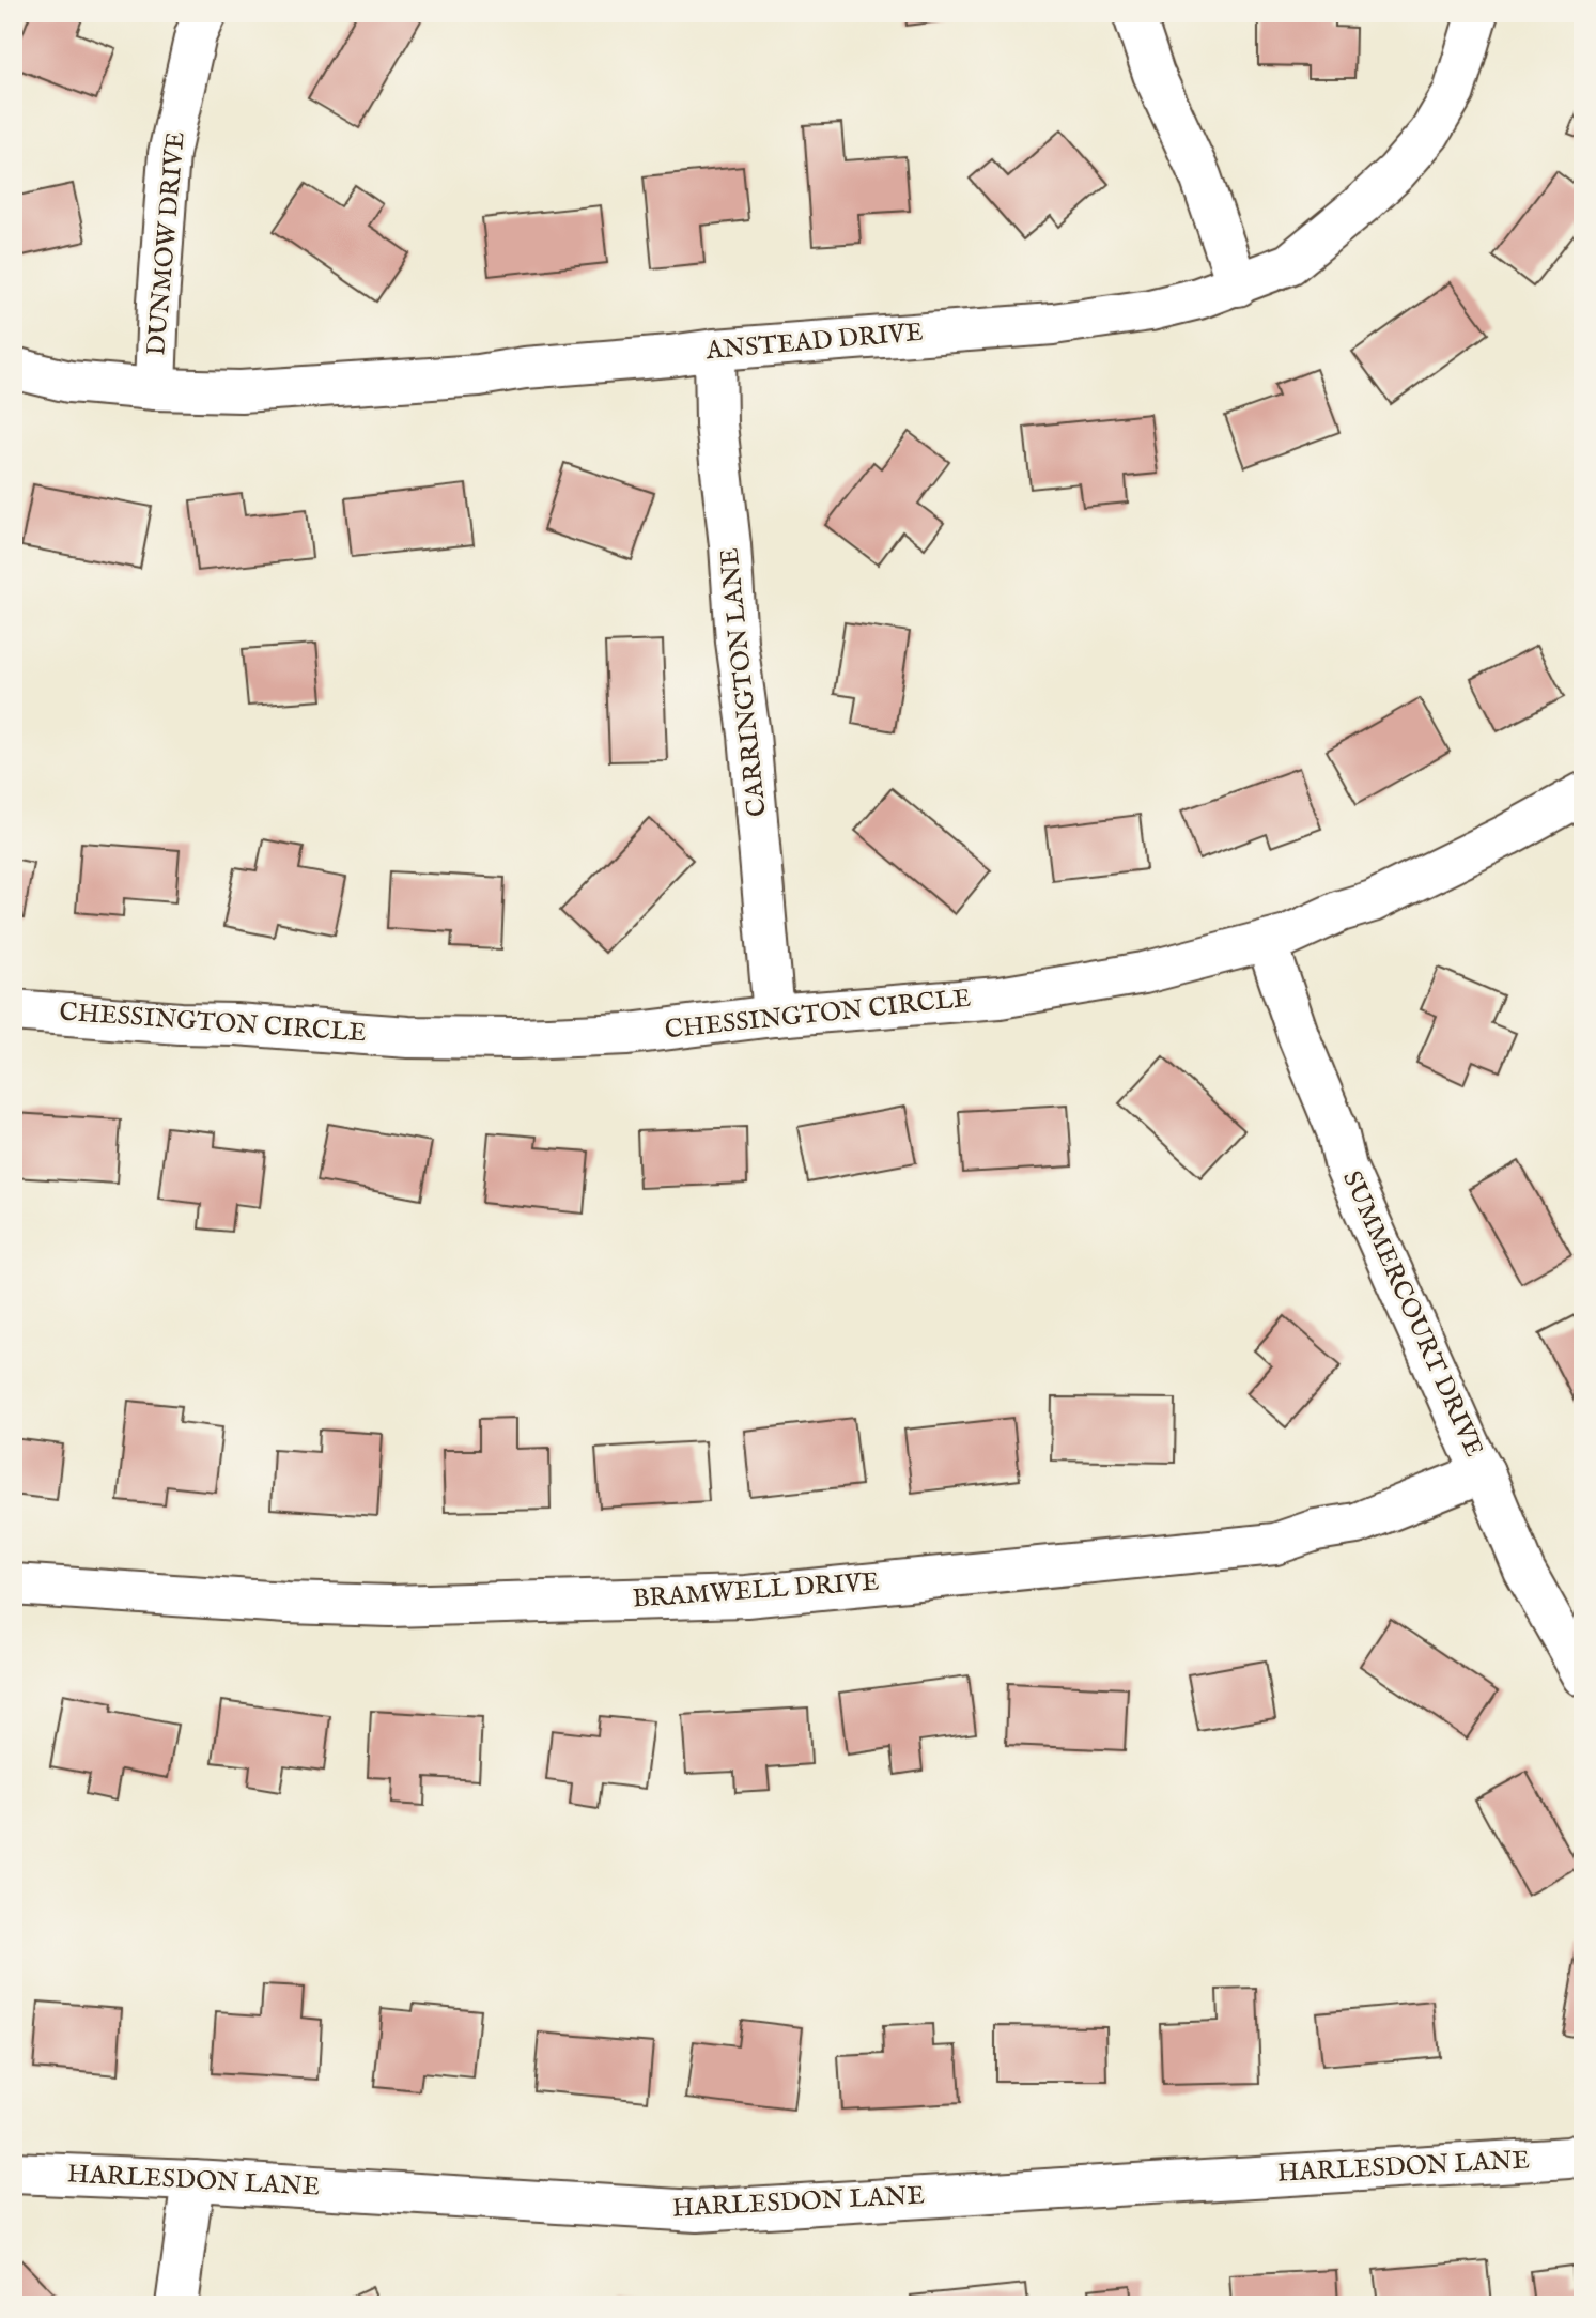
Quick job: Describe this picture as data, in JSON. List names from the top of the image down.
{
  "streets": {
    "street": [
      "DUNMOW DRIVE",
      "ANSTEAD DRIVE",
      "CARRINGTON LANE",
      "CHESSINGTON CIRCLE",
      "SUMMERCOURT DRIVE",
      "BRAMWELL DRIVE",
      "HARLESDON LANE"
    ]
  },
  "crossings": [
    ["DUNMOW DRIVE", "ANSTEAD DRIVE"],
    ["ANSTEAD DRIVE", "CARRINGTON LANE"],
    ["CARRINGTON LANE", "CHESSINGTON CIRCLE"],
    ["CHESSINGTON CIRCLE", "SUMMERCOURT DRIVE"],
    ["SUMMERCOURT DRIVE", "BRAMWELL DRIVE"]
  ]
}
